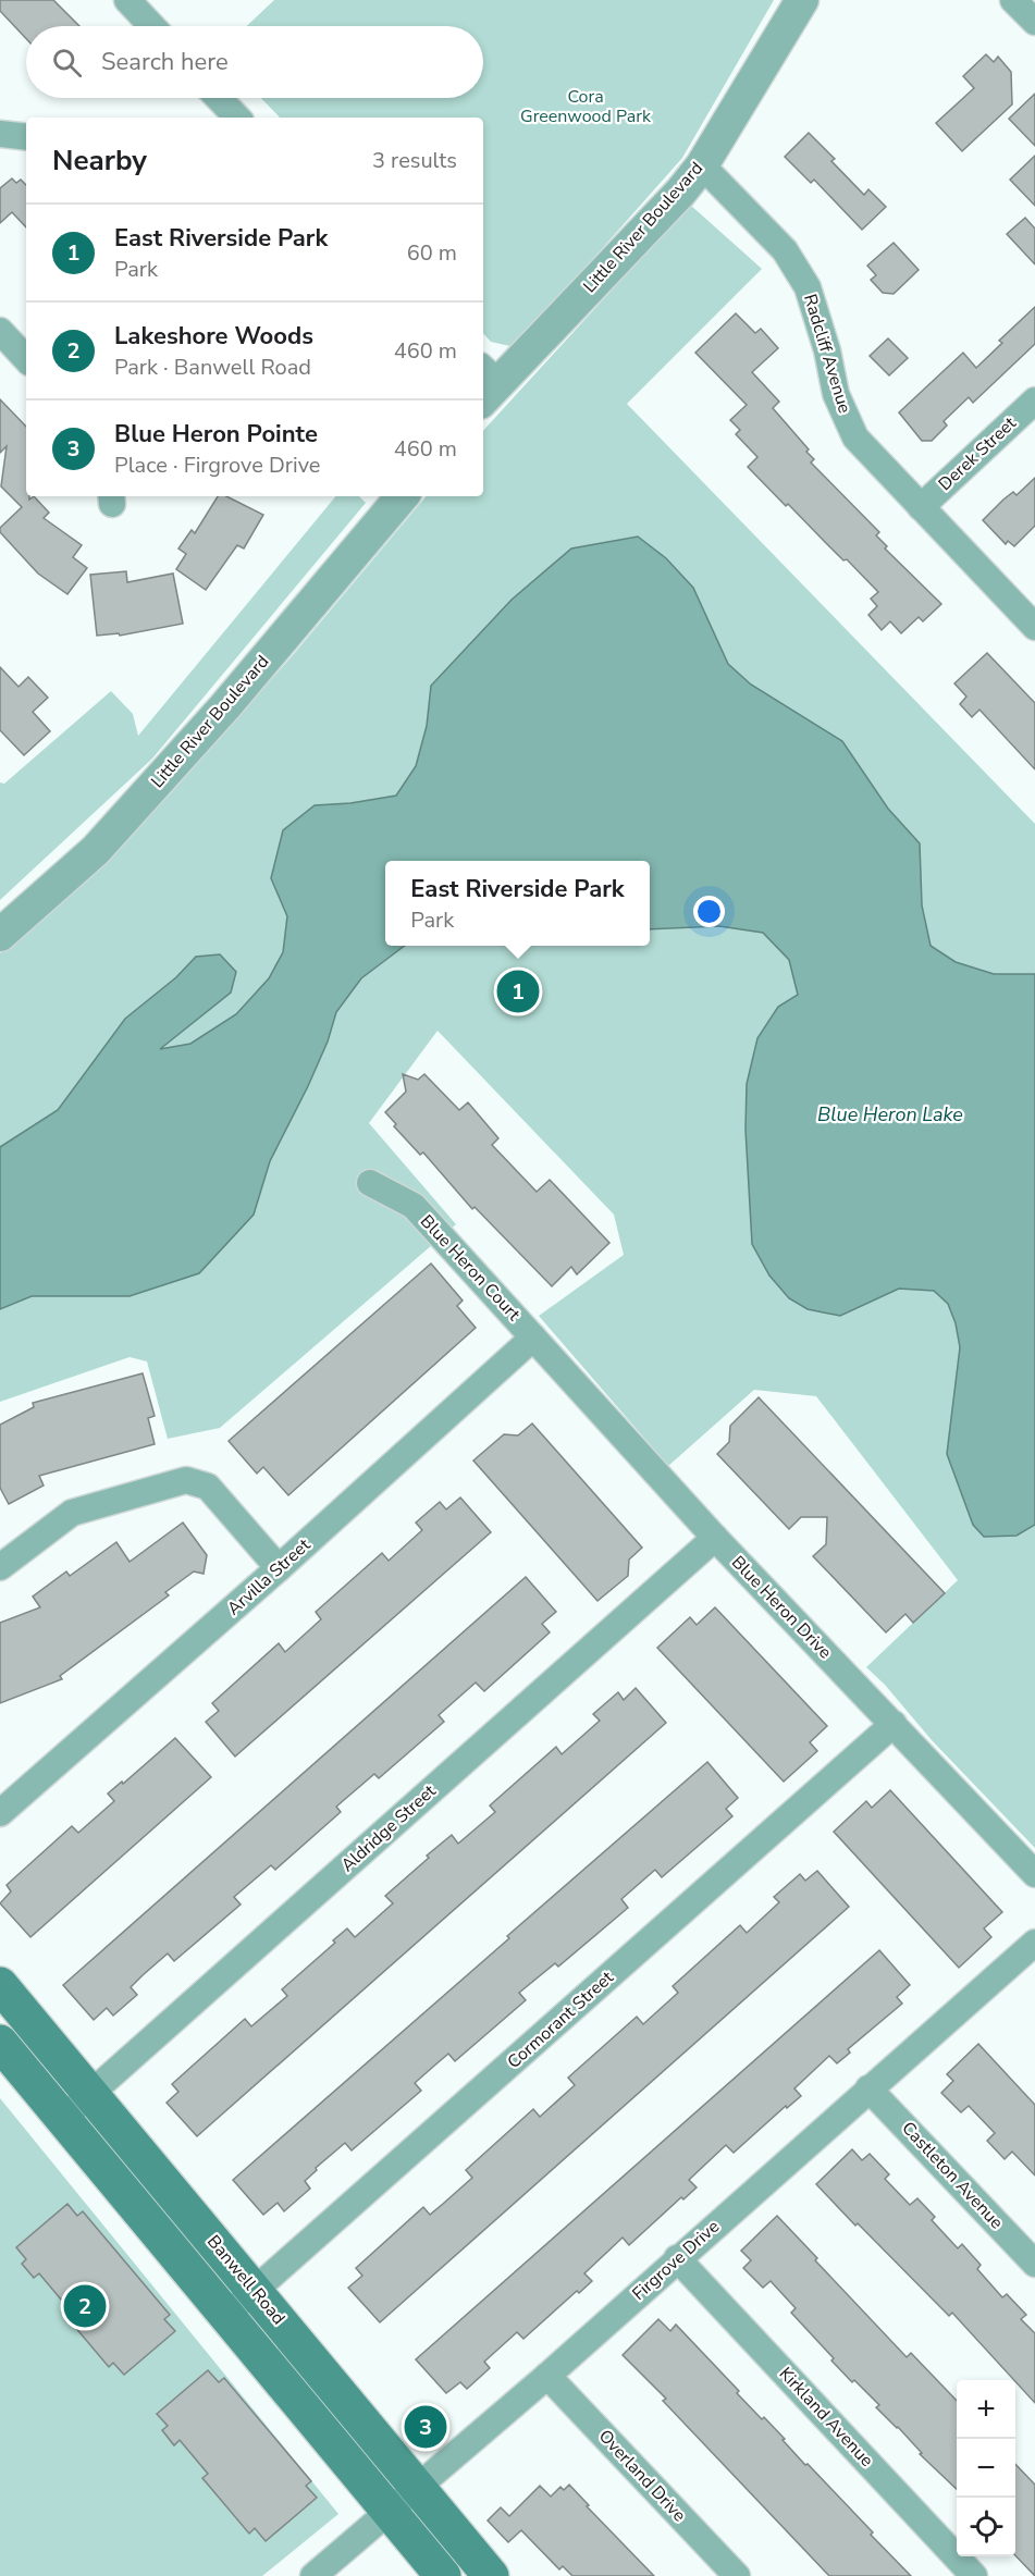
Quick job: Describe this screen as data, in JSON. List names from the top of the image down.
{
  "streets": {
    "main road": ["Banwell Road"],
    "street": [
      "Little River Boulevard",
      "Radcliff Avenue",
      "Derek Street",
      "Blue Heron Court",
      "Arvilla Street",
      "Blue Heron Drive",
      "Aldridge Street",
      "Cormorant Street",
      "Castleton Avenue",
      "Firgrove Drive",
      "Kirkland Avenue",
      "Overland Drive"
    ]
  },
  "crossings": [
    ["Little River Boulevard", "Radcliff Avenue"],
    ["Radcliff Avenue", "Derek Street"],
    ["Blue Heron Court", "Arvilla Street"],
    ["Blue Heron Court", "Blue Heron Drive"],
    ["Arvilla Street", "Blue Heron Drive"],
    ["Blue Heron Drive", "Aldridge Street"],
    ["Blue Heron Drive", "Cormorant Street"],
    ["Aldridge Street", "Banwell Road"],
    ["Cormorant Street", "Banwell Road"],
    ["Castleton Avenue", "Firgrove Drive"],
    ["Firgrove Drive", "Banwell Road"],
    ["Firgrove Drive", "Kirkland Avenue"],
    ["Firgrove Drive", "Overland Drive"]
  ],
  "water": ["Blue Heron Lake"],
  "parks": ["Cora Greenwood Park"],
  "page": {
    "search": "Search here",
    "heading": ["Nearby", "3 results"],
    "list": [
      {
        "mark": "1",
        "name": "East Riverside Park",
        "note": "Park",
        "value": "60 m"
      },
      {
        "mark": "2",
        "name": "Lakeshore Woods",
        "note": "Park · Banwell Road",
        "value": "460 m"
      },
      {
        "mark": "3",
        "name": "Blue Heron Pointe",
        "note": "Place · Firgrove Drive",
        "value": "460 m"
      }
    ],
    "popup": ["East Riverside Park", "Park"],
    "pins": ["1", "2", "3"],
    "map_buttons": ["+", "−"]
  }
}
